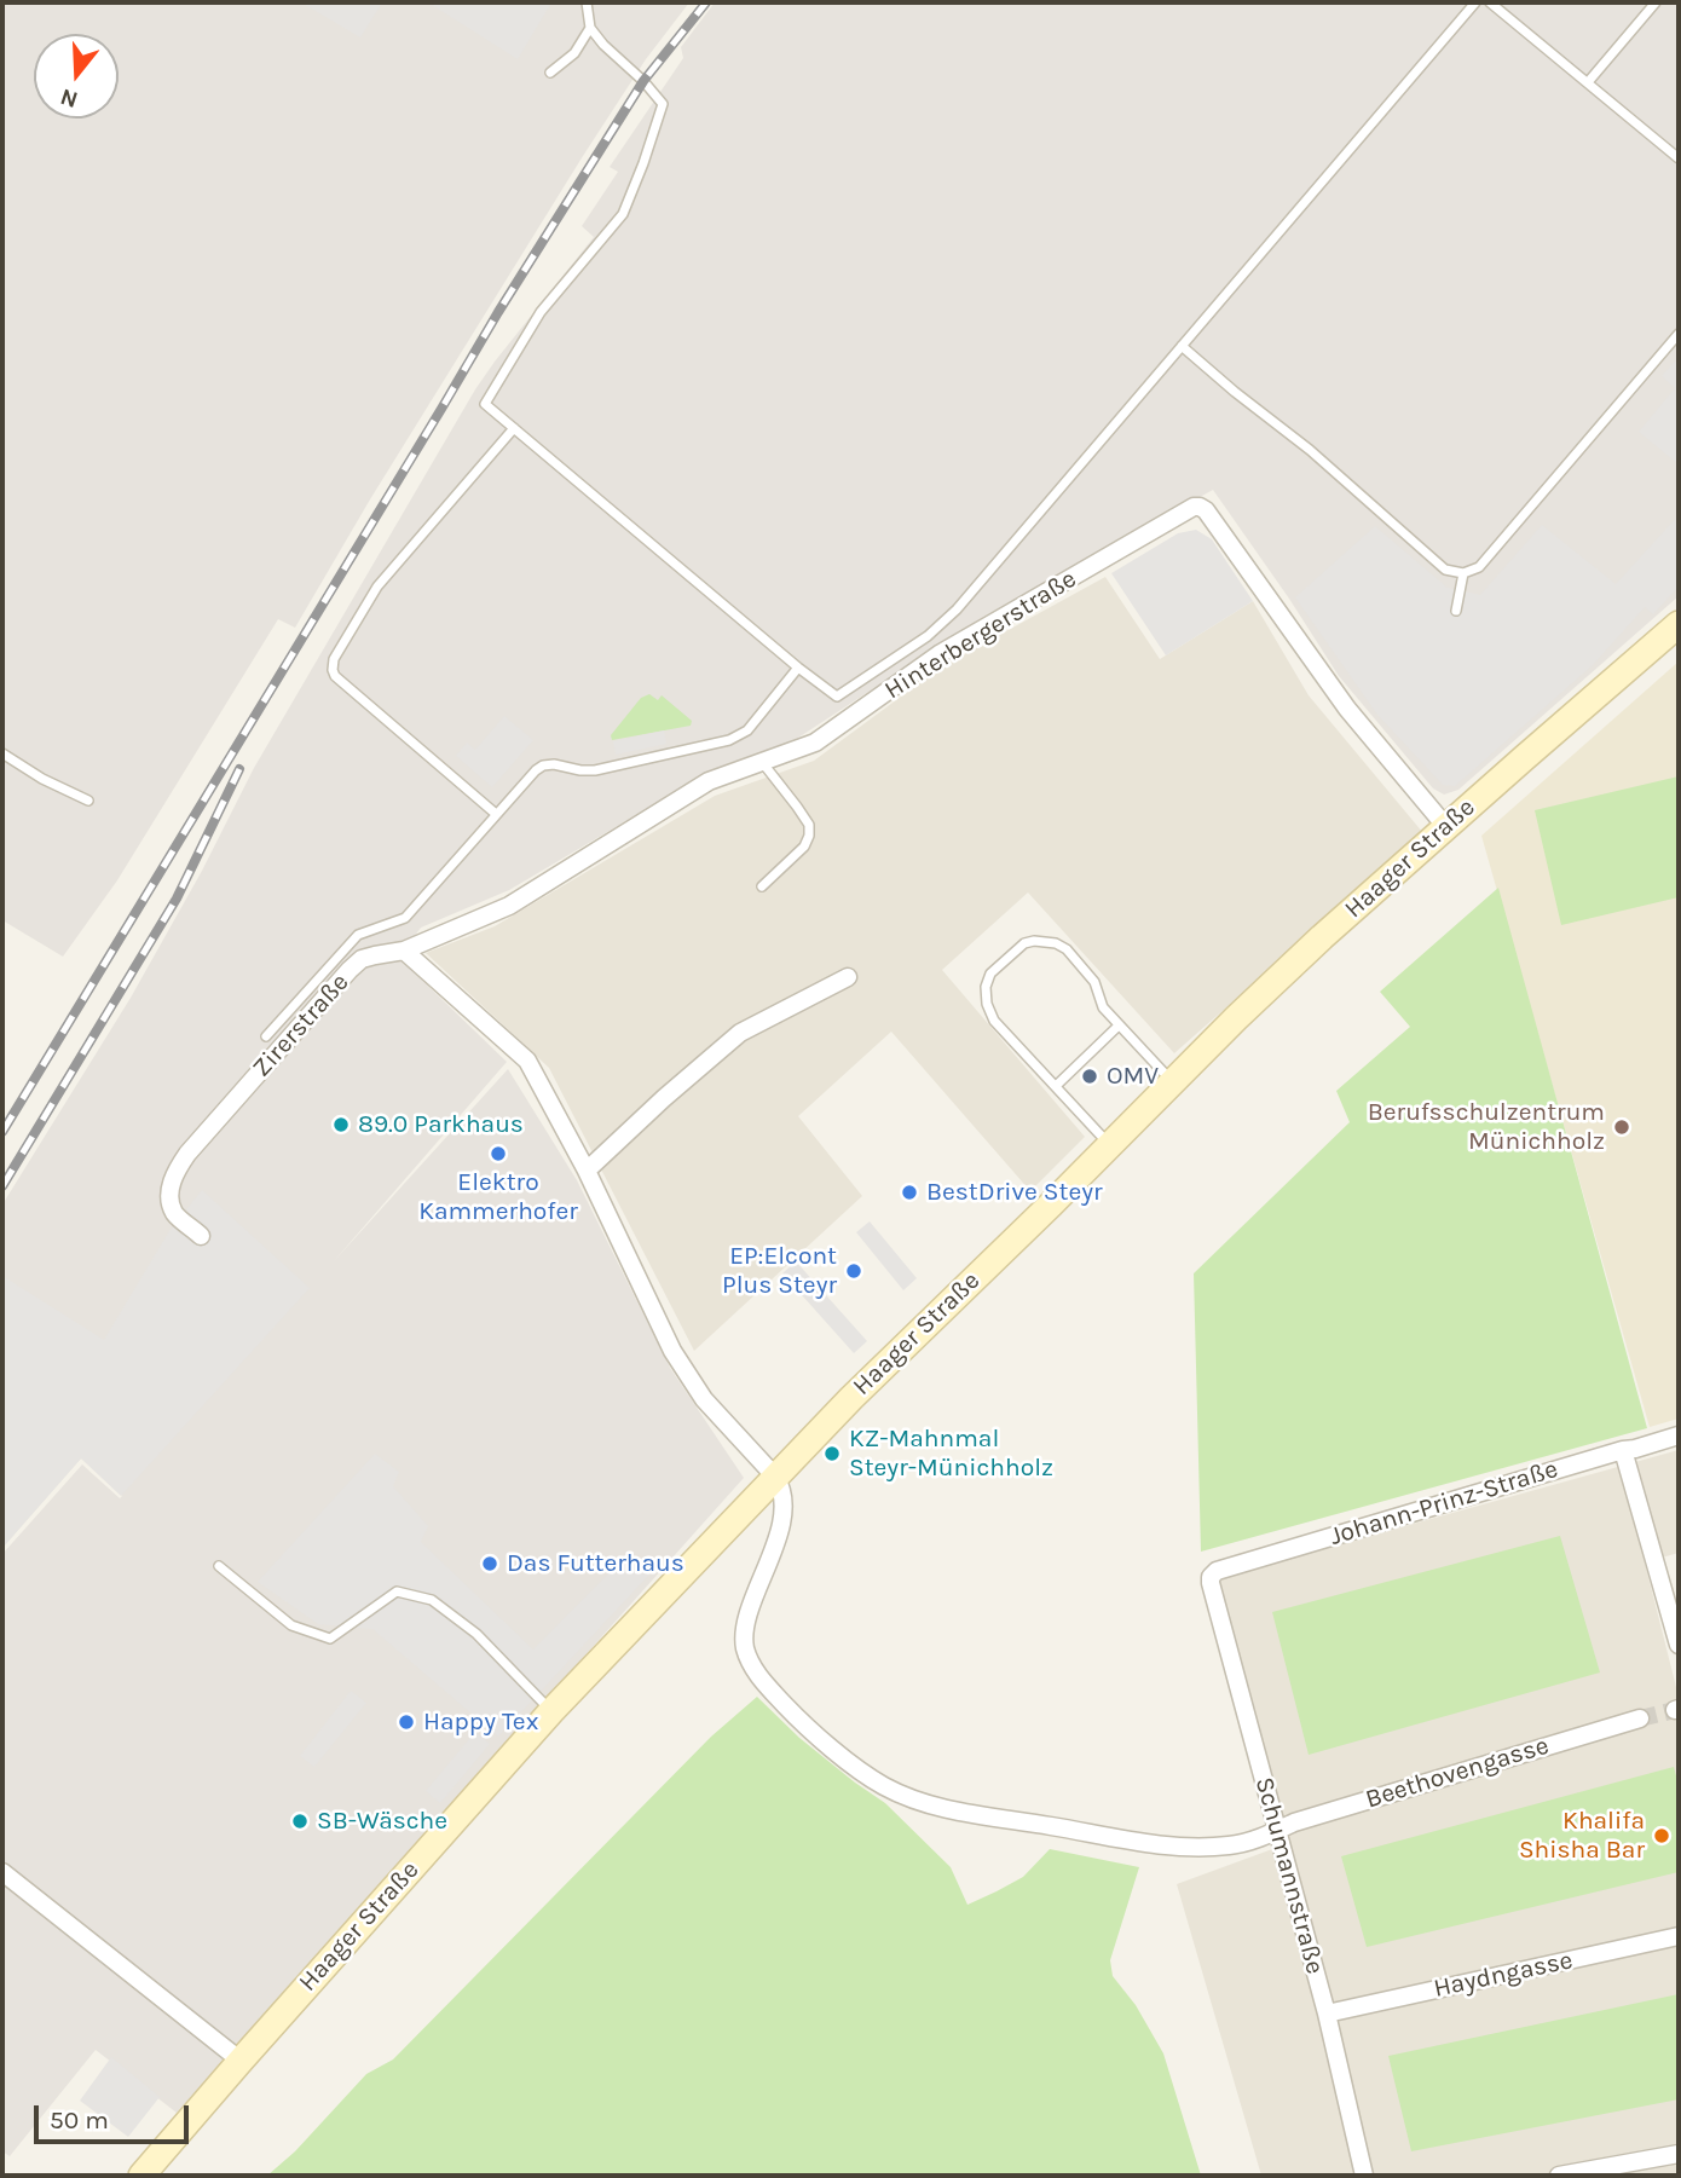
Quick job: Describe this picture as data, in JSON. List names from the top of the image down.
{
  "streets": {
    "main road": ["Haager Straße"],
    "street": [
      "Hinterbergerstraße",
      "Zirerstraße",
      "Johann-Prinz-Straße",
      "Beethovengasse",
      "Schumannstraße",
      "Haydngasse"
    ]
  },
  "crossings": [
    ["Hinterbergerstraße", "Haager Straße"],
    ["Hinterbergerstraße", "Zirerstraße"],
    ["Haager Straße", "Beethovengasse"],
    ["Johann-Prinz-Straße", "Schumannstraße"],
    ["Beethovengasse", "Schumannstraße"],
    ["Schumannstraße", "Haydngasse"]
  ],
  "places": [
    "OMV",
    "89.0 Parkhaus",
    "Berufsschulzentrum Münichholz",
    "Elektro Kammerhofer",
    "BestDrive Steyr",
    "EP:Elcont Plus Steyr",
    "KZ-Mahnmal Steyr-Münichholz",
    "Das Futterhaus",
    "Happy Tex",
    "SB-Wäsche",
    "Khalifa Shisha Bar"
  ],
  "scale_bar": "50 m",
  "north": "bottom"
}
